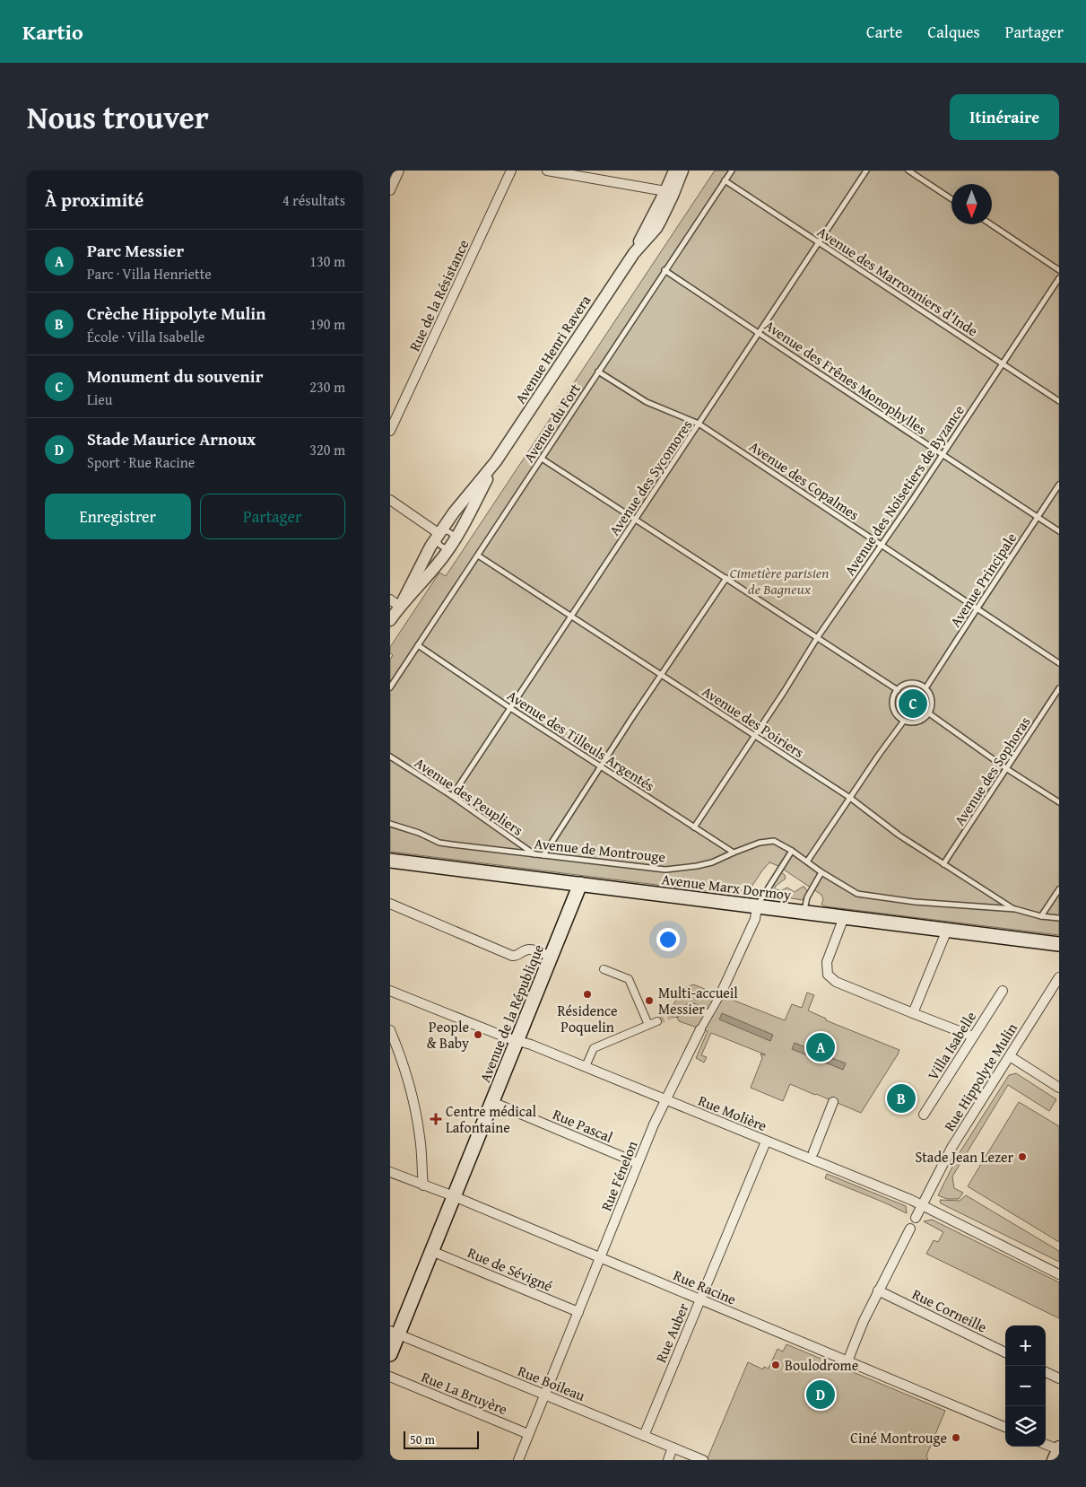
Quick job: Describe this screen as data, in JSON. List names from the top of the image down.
{
  "streets": {
    "main road": ["Avenue Marx Dormoy", "Avenue de la République"],
    "street": [
      "Rue de la Résistance",
      "Avenue Henri Ravera",
      "Villa Isabelle",
      "Rue Hippolyte Mulin",
      "Rue Molière",
      "Rue Pascal",
      "Rue Fénelon",
      "Rue de Sévigné",
      "Rue Racine",
      "Rue Corneille",
      "Rue Auber",
      "Rue Boileau",
      "Rue La Bruyère"
    ],
    "lane": [
      "Avenue des Marronniers d'Inde",
      "Avenue des Frênes Monophylles",
      "Avenue du Fort",
      "Avenue des Sycomores",
      "Avenue des Copalmes",
      "Avenue des Noisetiers de Byzance",
      "Avenue Principale",
      "Avenue des Poiriers",
      "Avenue des Tilleuls Argentés",
      "Avenue des Sophoras",
      "Avenue des Peupliers",
      "Avenue de Montrouge"
    ]
  },
  "crossings": [
    ["Avenue des Marronniers d'Inde", "Avenue du Fort"],
    ["Avenue des Marronniers d'Inde", "Avenue des Sycomores"],
    ["Avenue des Marronniers d'Inde", "Avenue des Noisetiers de Byzance"],
    ["Avenue des Frênes Monophylles", "Avenue du Fort"],
    ["Avenue des Frênes Monophylles", "Avenue des Sycomores"],
    ["Avenue des Frênes Monophylles", "Avenue des Noisetiers de Byzance"],
    ["Avenue des Frênes Monophylles", "Avenue Principale"],
    ["Avenue du Fort", "Avenue des Copalmes"],
    ["Avenue du Fort", "Avenue des Poiriers"],
    ["Avenue du Fort", "Avenue des Tilleuls Argentés"],
    ["Avenue des Sycomores", "Avenue des Copalmes"],
    ["Avenue des Sycomores", "Avenue des Poiriers"],
    ["Avenue des Sycomores", "Avenue des Tilleuls Argentés"],
    ["Avenue des Sycomores", "Avenue des Peupliers"],
    ["Avenue des Copalmes", "Avenue des Noisetiers de Byzance"],
    ["Avenue des Copalmes", "Avenue Principale"],
    ["Avenue des Noisetiers de Byzance", "Avenue des Poiriers"],
    ["Avenue des Noisetiers de Byzance", "Avenue des Tilleuls Argentés"],
    ["Avenue des Poiriers", "Avenue des Sophoras"],
    ["Avenue des Poiriers", "Avenue de Montrouge"],
    ["Avenue des Tilleuls Argentés", "Avenue de Montrouge"],
    ["Avenue des Peupliers", "Avenue de Montrouge"],
    ["Avenue Marx Dormoy", "Avenue de la République"],
    ["Avenue Marx Dormoy", "Rue Fénelon"],
    ["Avenue de la République", "Rue Molière"],
    ["Avenue de la République", "Rue Pascal"],
    ["Avenue de la République", "Rue de Sévigné"],
    ["Avenue de la République", "Rue Racine"],
    ["Avenue de la République", "Rue Boileau"],
    ["Rue Hippolyte Mulin", "Rue Molière"],
    ["Rue Molière", "Rue Fénelon"],
    ["Rue Molière", "Rue Auber"],
    ["Rue Pascal", "Rue Fénelon"],
    ["Rue Fénelon", "Rue de Sévigné"],
    ["Rue Fénelon", "Rue Racine"],
    ["Rue Fénelon", "Rue Boileau"],
    ["Rue Fénelon", "Rue La Bruyère"],
    ["Rue Racine", "Rue Auber"],
    ["Rue Auber", "Rue Boileau"]
  ],
  "parks": ["Cimetière parisien de Bagneux"],
  "places": {
    "other": [
      "Résidence Poquelin",
      "Multi-accueil Messier",
      "People & Baby",
      "Stade Jean Lezer",
      "Boulodrome",
      "Ciné Montrouge"
    ],
    "health": ["Centre médical Lafontaine"]
  },
  "scale_bar": "50 m",
  "north": "bottom",
  "page": {
    "header": "Kartio",
    "nav": ["Carte", "Calques", "Partager"],
    "title": "Nous trouver",
    "buttons": [
      "Itinéraire",
      ["Enregistrer", "Partager"]
    ],
    "heading": ["À proximité", "4 résultats"],
    "list": [
      {
        "mark": "A",
        "name": "Parc Messier",
        "note": "Parc · Villa Henriette",
        "value": "130 m"
      },
      {
        "mark": "B",
        "name": "Crèche Hippolyte Mulin",
        "note": "École · Villa Isabelle",
        "value": "190 m"
      },
      {
        "mark": "C",
        "name": "Monument du souvenir",
        "note": "Lieu",
        "value": "230 m"
      },
      {
        "mark": "D",
        "name": "Stade Maurice Arnoux",
        "note": "Sport · Rue Racine",
        "value": "320 m"
      }
    ],
    "pins": [
      "C",
      "A",
      "B",
      "D"
    ],
    "map_buttons": ["+", "−"],
    "scale": "50 m"
  }
}
